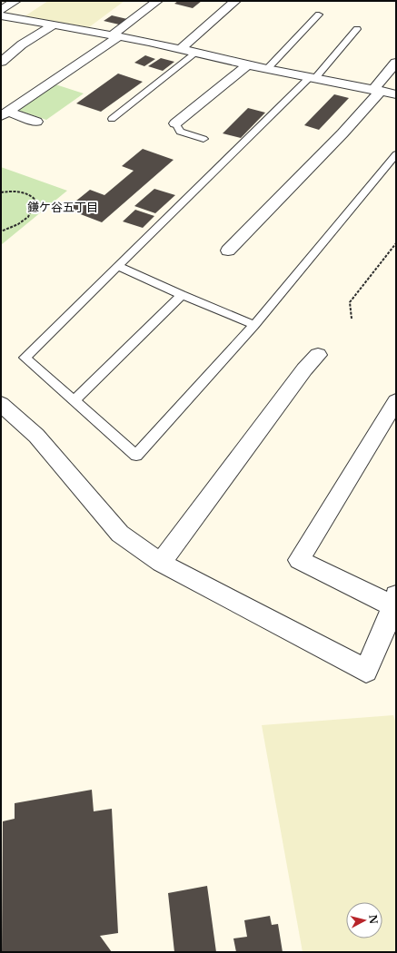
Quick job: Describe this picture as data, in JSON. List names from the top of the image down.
{
  "districts": ["鎌ケ谷五丁目"],
  "north": "right"
}
